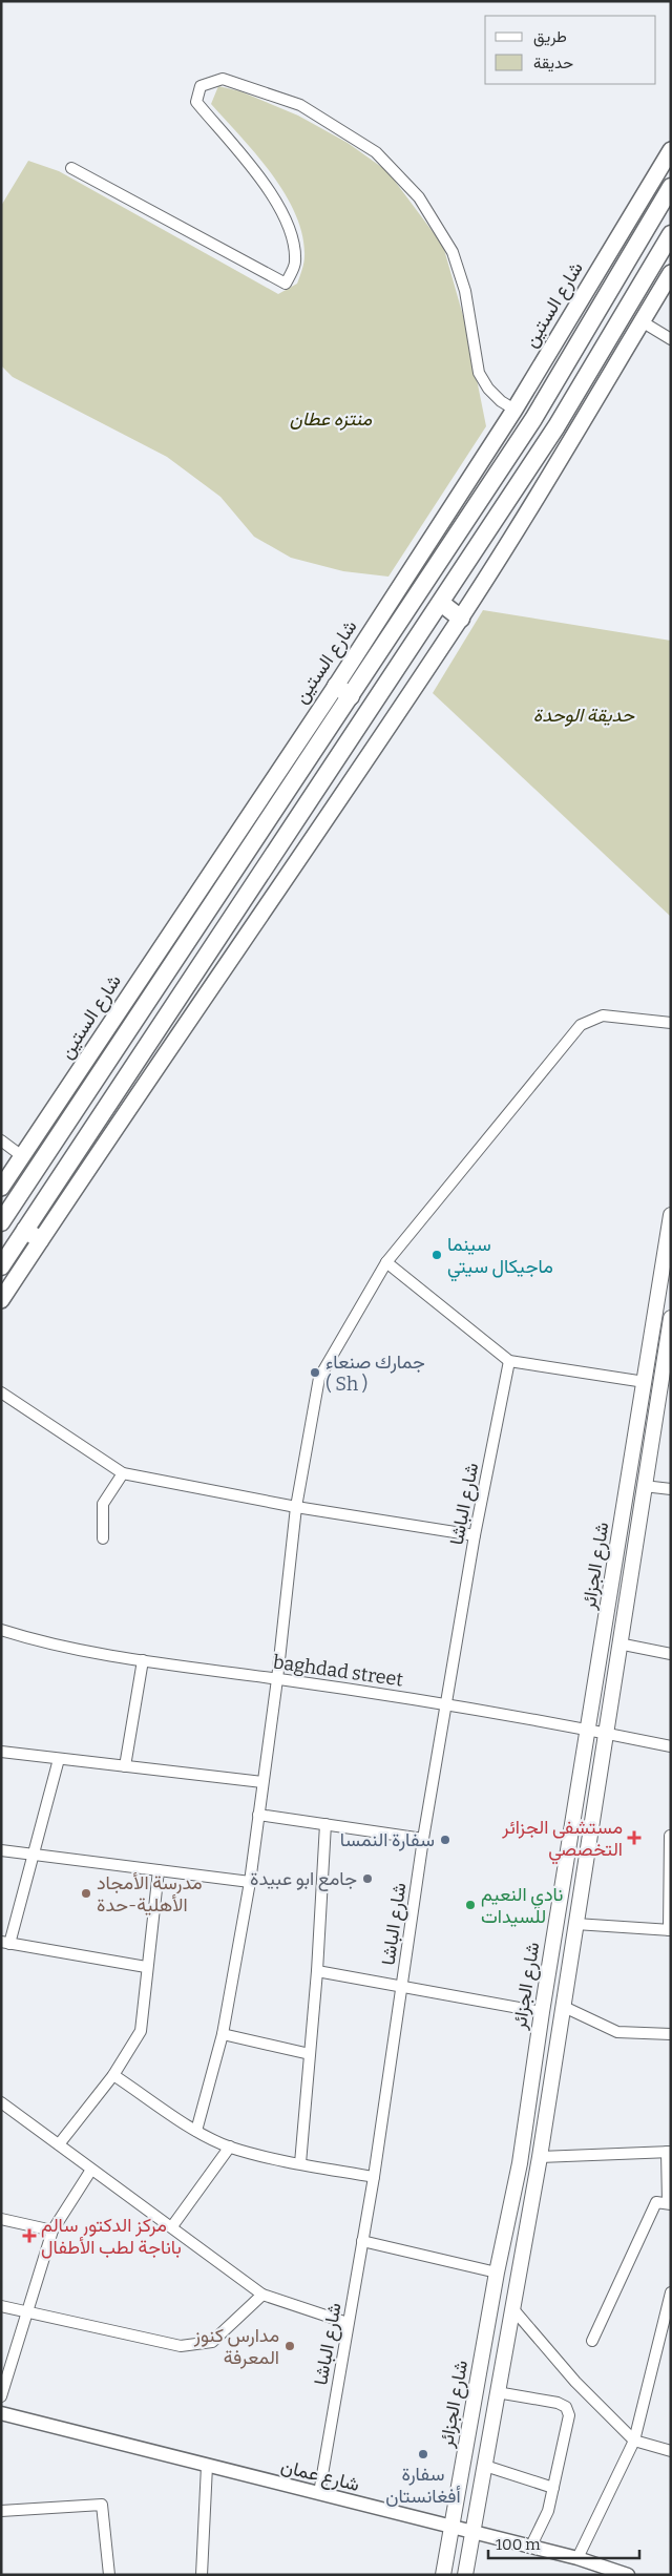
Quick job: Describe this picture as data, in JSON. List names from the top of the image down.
{
  "streets": {
    "main road": ["شارع الستين", "شارع الجزائر"],
    "street": ["شارع الباشا", "baghdad street", "شارع عمان"]
  },
  "crossings": [
    ["شارع الباشا", "baghdad street"],
    ["شارع الباشا", "شارع عمان"],
    ["شارع الجزائر", "baghdad street"],
    ["شارع الجزائر", "شارع عمان"]
  ],
  "parks": ["منتزه عطان", "حديقة الوحدة"],
  "places": {
    "other": [
      "سينما ماجيكال سيتي",
      "جمارك صنعاء ( Sh )",
      "سفارة النمسا",
      "جامع ابو عبيدة",
      "مدرسة الأمجاد الأهلية-حدة",
      "نادي النعيم للسيدات",
      "مدارس كنوز المعرفة",
      "سفارة أفغانستان"
    ],
    "health": ["مستشفى الجزائر التخصصي", "مركز الدكتور سالم باناجة لطب الأطفال"]
  },
  "legend": ["طريق", "حديقة"],
  "scale_bar": "100 m"
}
